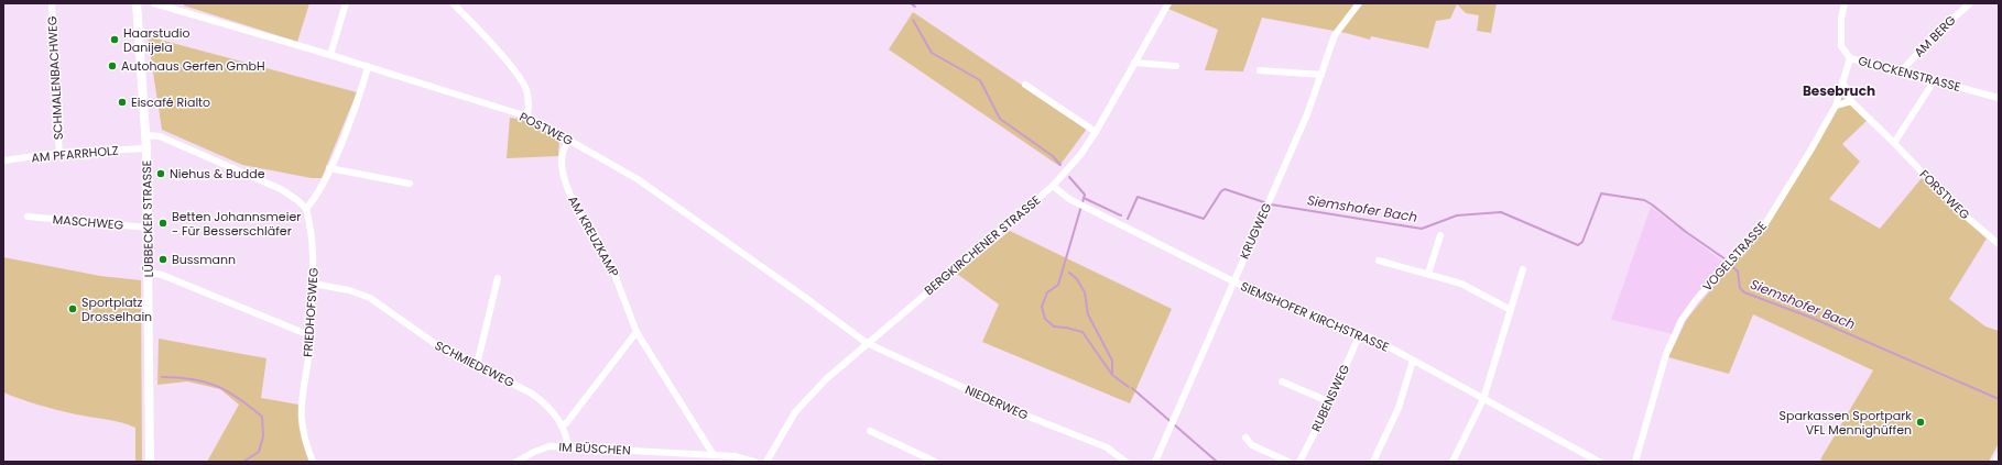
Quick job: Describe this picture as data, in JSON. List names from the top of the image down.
{
  "streets": {
    "main road": ["LÜBBECKER STRASSE"],
    "street": [
      "AM BERG",
      "GLOCKENSTRASSE",
      "SCHMALENBACHWEG",
      "POSTWEG",
      "AM PFARRHOLZ",
      "FORSTWEG",
      "MASCHWEG",
      "KRUGWEG",
      "AM KREUZKAMP",
      "BERGKIRCHENER STRASSE",
      "VOGELSTRASSE",
      "FRIEDHOFSWEG",
      "SIEMSHOFER KIRCHSTRASSE",
      "SCHMIEDEWEG",
      "RUBENSWEG",
      "NIEDERWEG",
      "IM BÜSCHEN"
    ]
  },
  "crossings": [
    ["AM BERG", "GLOCKENSTRASSE"],
    ["GLOCKENSTRASSE", "VOGELSTRASSE"],
    ["SCHMALENBACHWEG", "AM PFARRHOLZ"],
    ["POSTWEG", "AM KREUZKAMP"],
    ["POSTWEG", "BERGKIRCHENER STRASSE"],
    ["POSTWEG", "NIEDERWEG"],
    ["AM PFARRHOLZ", "LÜBBECKER STRASSE"],
    ["FORSTWEG", "VOGELSTRASSE"],
    ["LÜBBECKER STRASSE", "MASCHWEG"],
    ["KRUGWEG", "SIEMSHOFER KIRCHSTRASSE"],
    ["AM KREUZKAMP", "IM BÜSCHEN"],
    ["BERGKIRCHENER STRASSE", "SIEMSHOFER KIRCHSTRASSE"],
    ["BERGKIRCHENER STRASSE", "NIEDERWEG"],
    ["FRIEDHOFSWEG", "SCHMIEDEWEG"],
    ["SIEMSHOFER KIRCHSTRASSE", "RUBENSWEG"],
    ["SCHMIEDEWEG", "IM BÜSCHEN"]
  ],
  "districts": ["Besebruch"],
  "water": ["Siemshofer Bach"],
  "places": [
    "Haarstudio Danijela",
    "Autohaus Gerfen GmbH",
    "Eiscafé Rialto",
    "Niehus & Budde",
    "Betten Johannsmeier - Für Besserschläfer",
    "Bussmann",
    "Sportplatz Drosselhain",
    "Sparkassen Sportpark VFL Mennighüffen"
  ]
}
